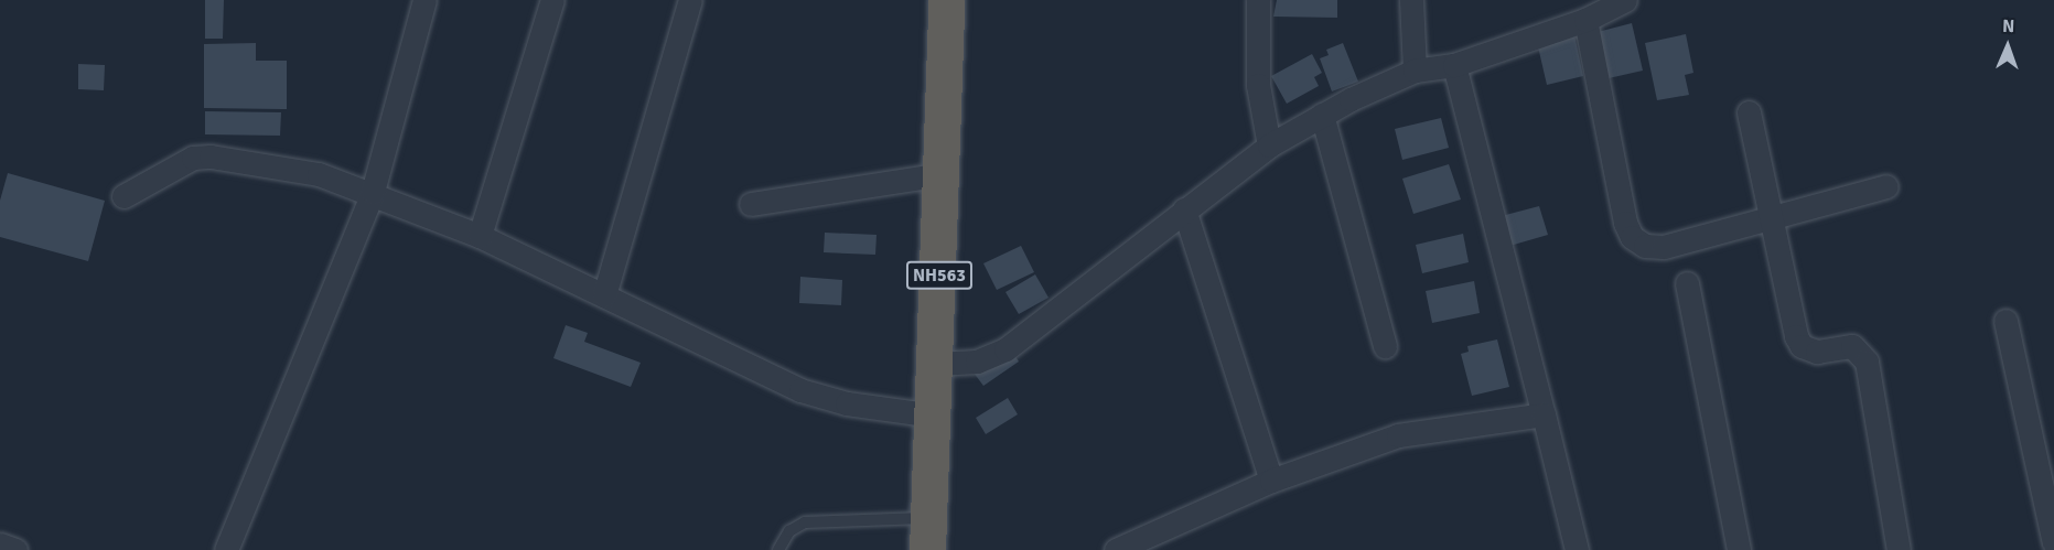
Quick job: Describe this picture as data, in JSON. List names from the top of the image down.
{
  "streets": {
    "highway": ["NH563"]
  },
  "north": "top"
}
